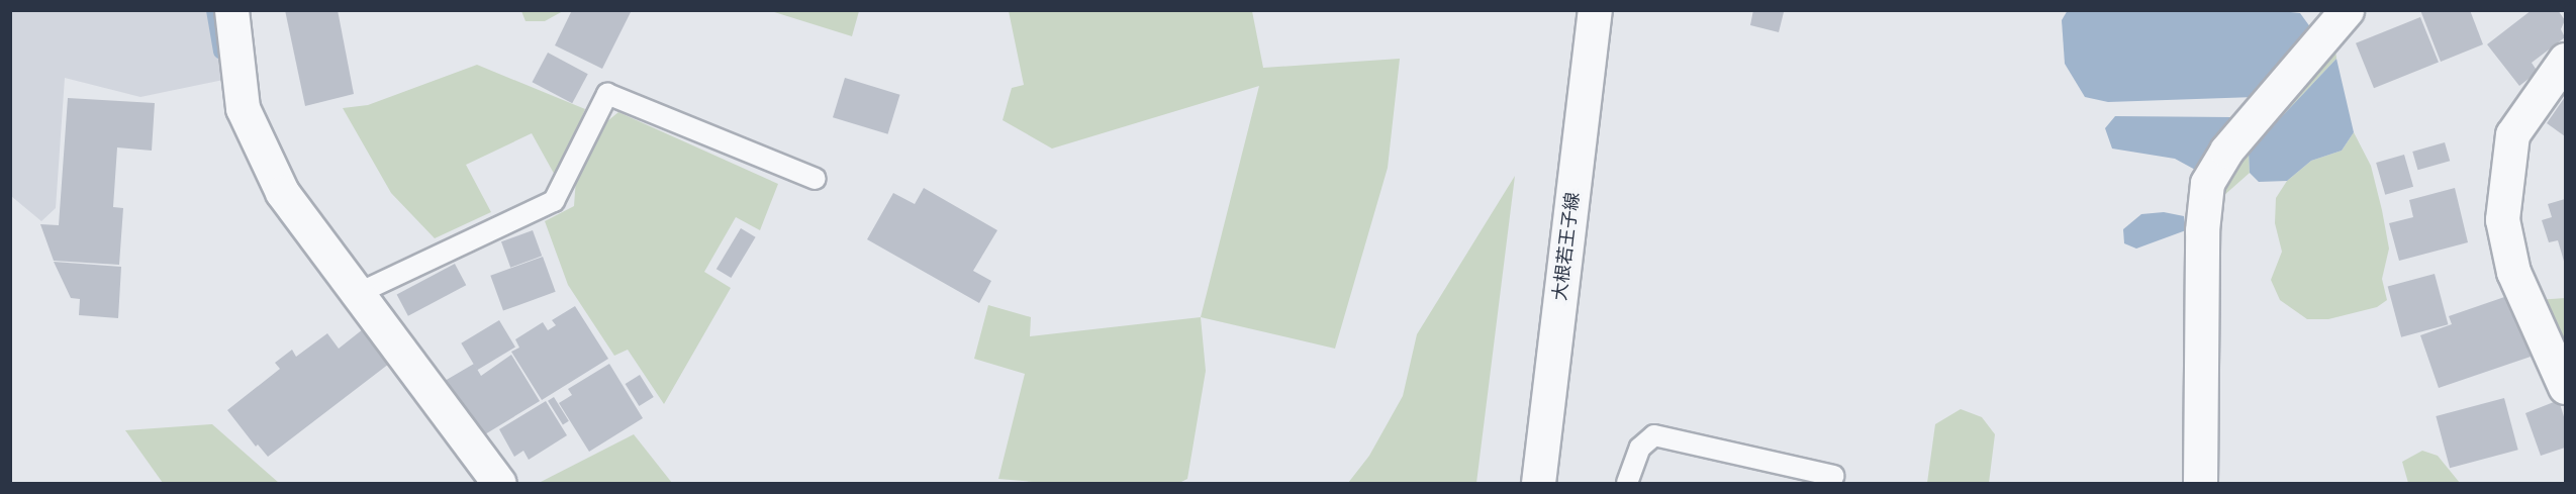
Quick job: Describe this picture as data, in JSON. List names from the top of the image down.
{
  "streets": {
    "street": ["大根若王子線"]
  }
}
